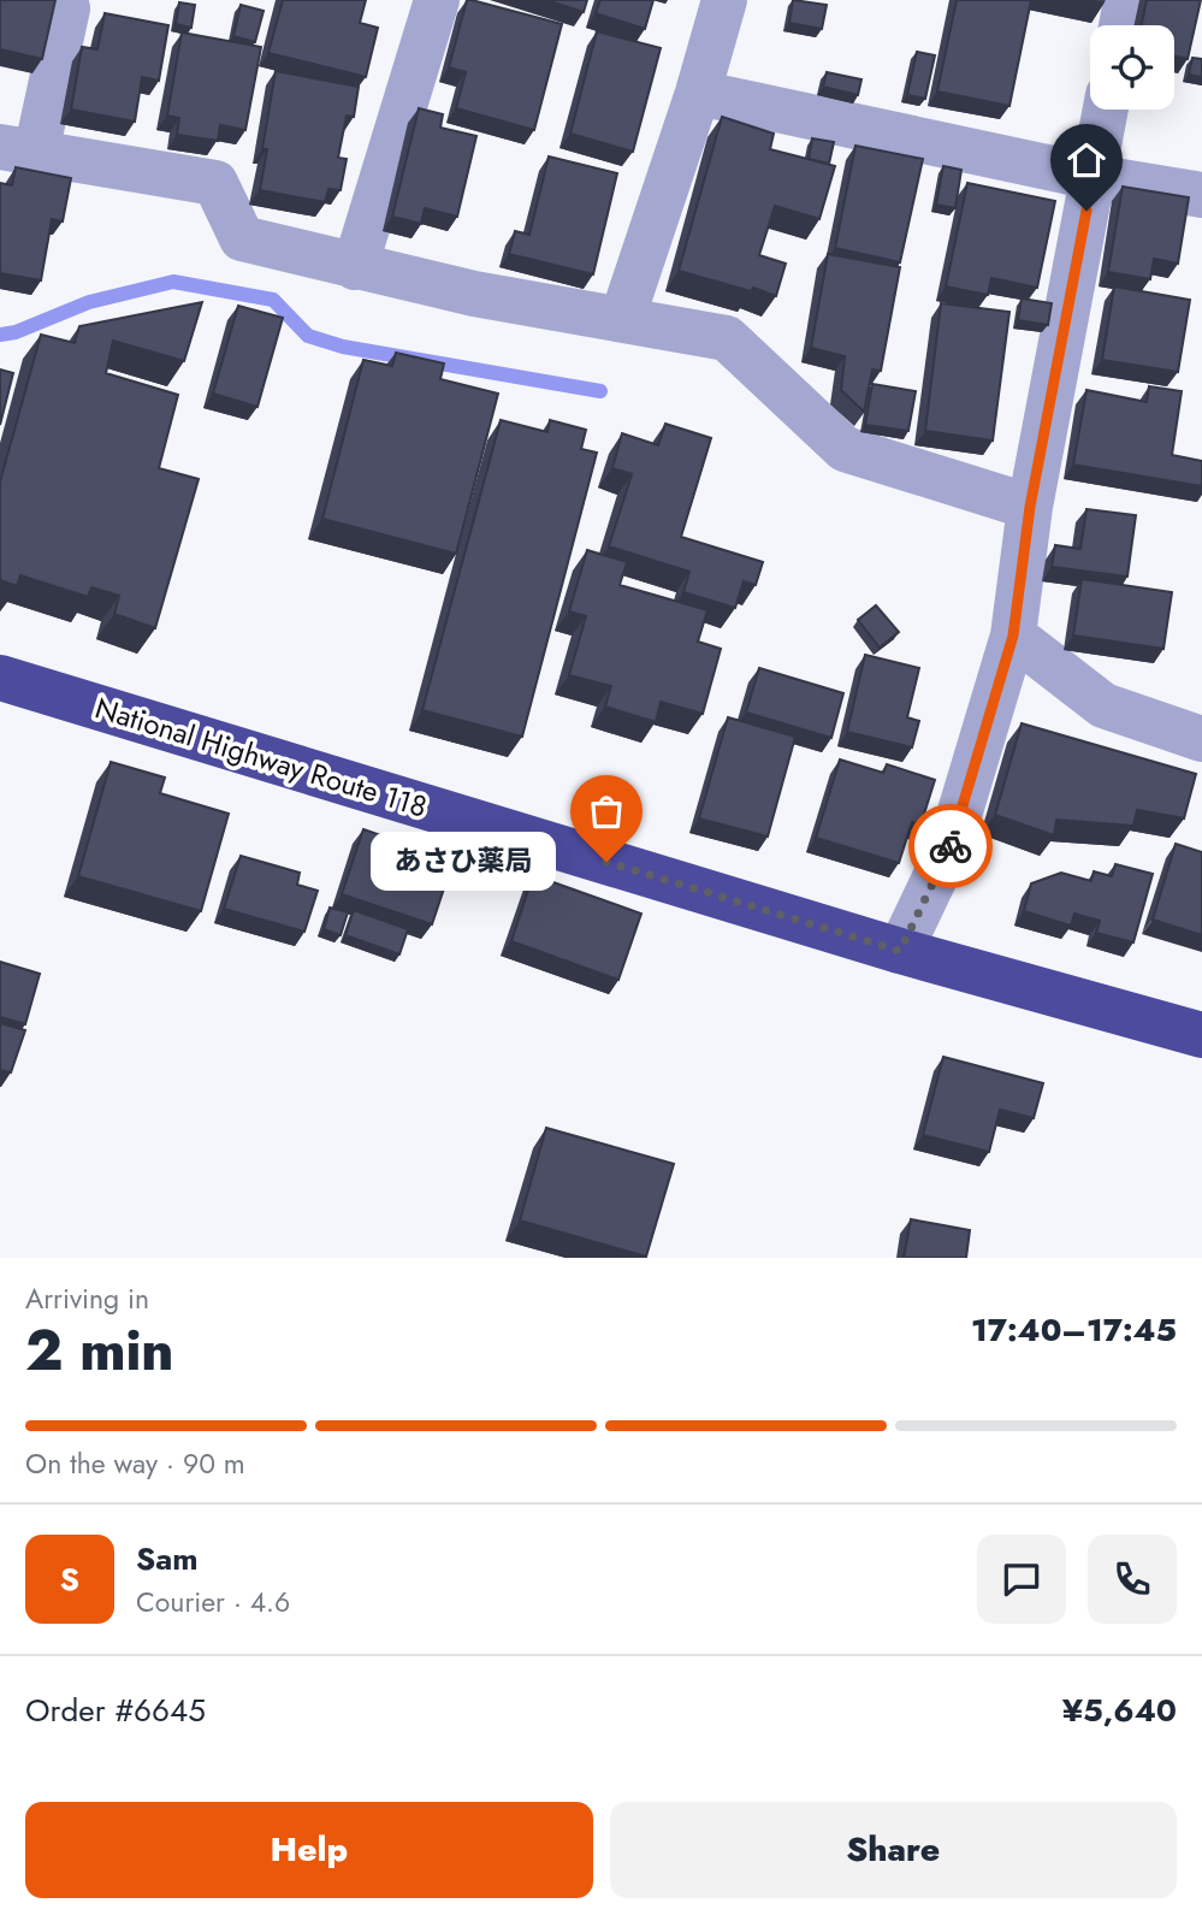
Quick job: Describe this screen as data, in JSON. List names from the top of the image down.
{
  "streets": {
    "highway": ["National Highway Route 118"]
  },
  "places": ["あさひ薬局"],
  "page": {
    "bubble": "あさひ薬局",
    "heading": ["2 min", "Arriving in", "17:40–17:45"],
    "panel": [
      "Sam",
      "Courier · 4.6",
      "Order #6645",
      "¥5,640"
    ],
    "bar": "On the way · 90 m",
    "round": "S",
    "buttons": ["Help", "Share"]
  }
}
